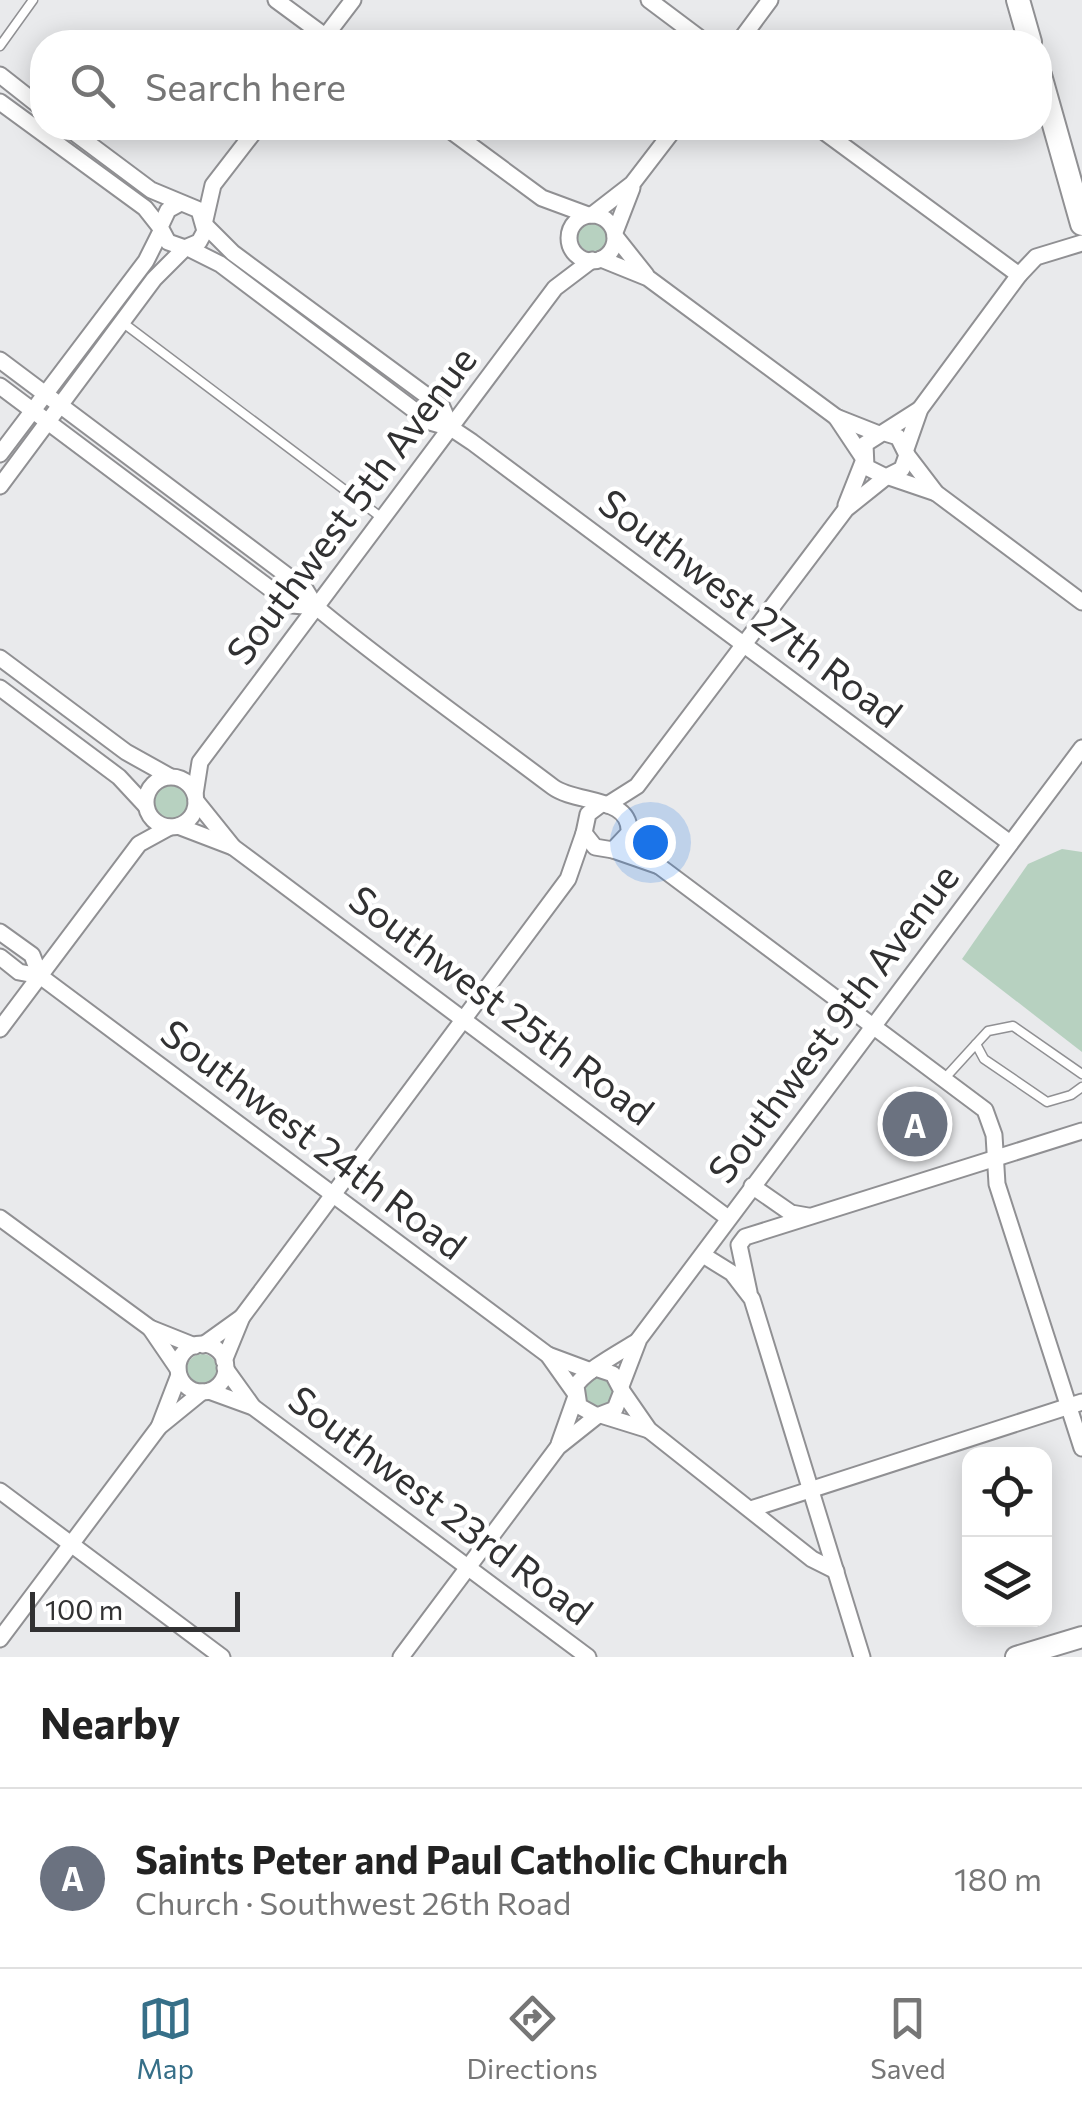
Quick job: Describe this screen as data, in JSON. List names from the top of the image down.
{
  "streets": {
    "street": [
      "Southwest 5th Avenue",
      "Southwest 27th Road",
      "Southwest 25th Road",
      "Southwest 9th Avenue",
      "Southwest 24th Road",
      "Southwest 23rd Road"
    ]
  },
  "crossings": [
    ["Southwest 5th Avenue", "Southwest 27th Road"],
    ["Southwest 5th Avenue", "Southwest 25th Road"],
    ["Southwest 27th Road", "Southwest 9th Avenue"],
    ["Southwest 25th Road", "Southwest 9th Avenue"],
    ["Southwest 9th Avenue", "Southwest 24th Road"]
  ],
  "scale_bar": "100 m",
  "page": {
    "search": "Search here",
    "pins": "A",
    "scale": "100 m",
    "heading": "Nearby",
    "list": [
      {
        "mark": "A",
        "name": "Saints Peter and Paul Catholic Church",
        "note": "Church · Southwest 26th Road",
        "value": "180 m"
      }
    ],
    "nav": ["Map", "Directions", "Saved"]
  }
}
